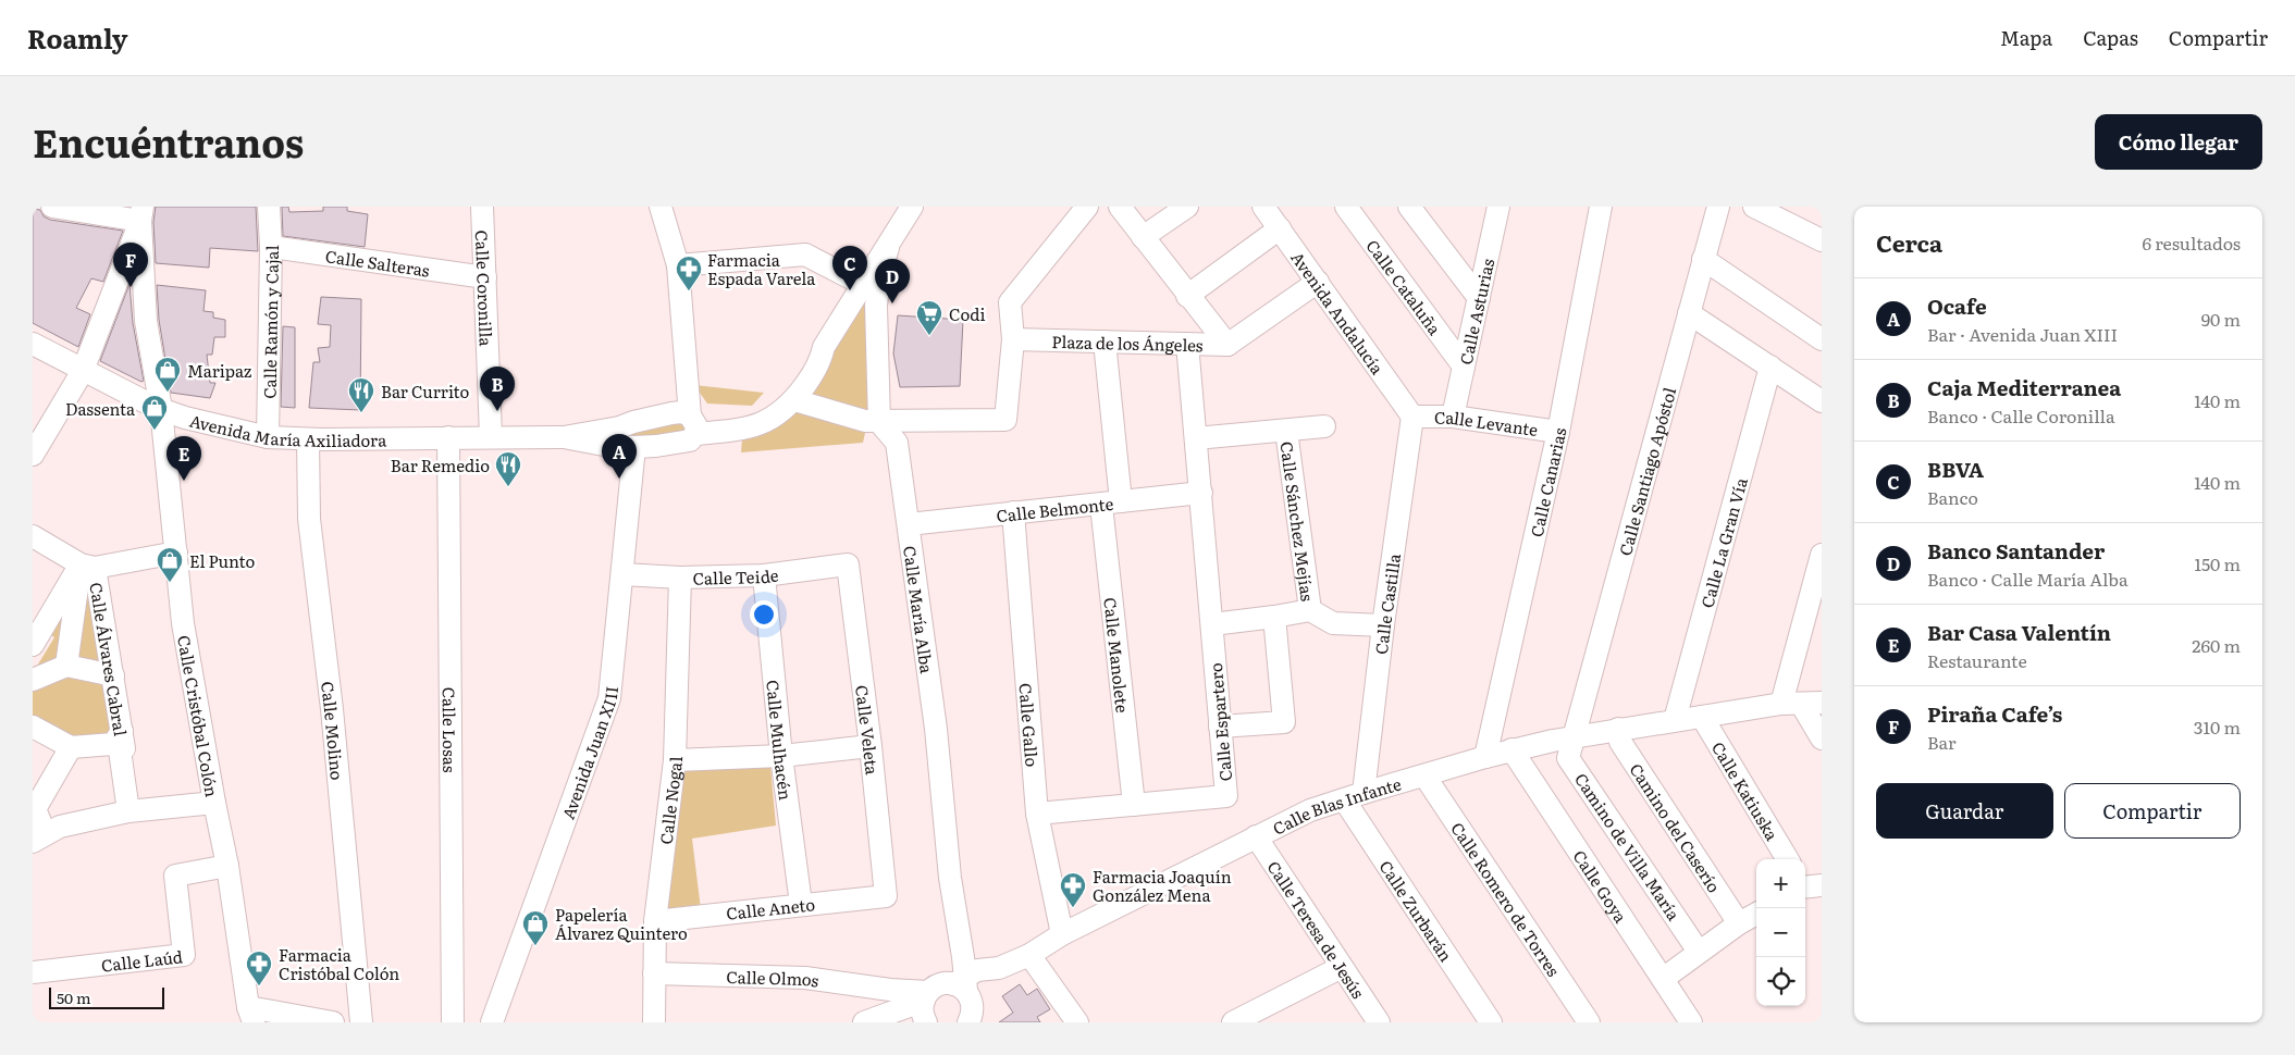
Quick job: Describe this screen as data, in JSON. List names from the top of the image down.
{
  "streets": {
    "street": [
      "Calle Salteras",
      "Calle Cataluña",
      "Calle Coronilla",
      "Avenida Andalucía",
      "Calle Asturias",
      "Calle Ramón y Cajal",
      "Plaza de los Ángeles",
      "Calle Levante",
      "Avenida María Axiliadora",
      "Calle Santiago Apóstol",
      "Calle Canarias",
      "Calle Belmonte",
      "Calle Sánchez Mejías",
      "Calle La Gran Vía",
      "Calle Teide",
      "Calle Castilla",
      "Calle María Alba",
      "Calle Manolete",
      "Calle Álvares Cabral",
      "Calle Cristóbal Colón",
      "Calle Espartero",
      "Calle Gallo",
      "Calle Losas",
      "Calle Molino",
      "Calle Veleta",
      "Calle Mulhacén",
      "Avenida Juan XIII",
      "Calle Katiuska",
      "Calle Nogal",
      "Calle Blas Infante",
      "Camino del Caserío",
      "Camino de Villa María",
      "Calle Goya",
      "Calle Romero de Torres",
      "Calle Aneto",
      "Calle Zurbarán",
      "Calle Teresa de Jesús",
      "Calle Laúd",
      "Calle Olmos"
    ]
  },
  "crossings": [
    ["Calle Salteras", "Calle Coronilla"],
    ["Calle Salteras", "Calle Ramón y Cajal"],
    ["Calle Cataluña", "Calle Asturias"],
    ["Calle Coronilla", "Avenida María Axiliadora"],
    ["Avenida Andalucía", "Calle Levante"],
    ["Avenida Andalucía", "Calle Castilla"],
    ["Calle Asturias", "Calle Levante"],
    ["Calle Ramón y Cajal", "Avenida María Axiliadora"],
    ["Plaza de los Ángeles", "Calle Manolete"],
    ["Plaza de los Ángeles", "Calle Espartero"],
    ["Calle Levante", "Calle Canarias"],
    ["Calle Levante", "Calle Castilla"],
    ["Avenida María Axiliadora", "Calle Cristóbal Colón"],
    ["Avenida María Axiliadora", "Calle Losas"],
    ["Avenida María Axiliadora", "Calle Molino"],
    ["Avenida María Axiliadora", "Avenida Juan XIII"],
    ["Calle Santiago Apóstol", "Calle Blas Infante"],
    ["Calle Santiago Apóstol", "Camino de Villa María"],
    ["Calle Canarias", "Calle Blas Infante"],
    ["Calle Belmonte", "Calle María Alba"],
    ["Calle Belmonte", "Calle Manolete"],
    ["Calle Belmonte", "Calle Espartero"],
    ["Calle Belmonte", "Calle Gallo"],
    ["Calle La Gran Vía", "Calle Blas Infante"],
    ["Calle Teide", "Calle Veleta"],
    ["Calle Teide", "Calle Mulhacén"],
    ["Calle Teide", "Avenida Juan XIII"],
    ["Calle Teide", "Calle Nogal"],
    ["Calle Castilla", "Calle Blas Infante"],
    ["Calle Castilla", "Calle Zurbarán"],
    ["Calle María Alba", "Calle Blas Infante"],
    ["Calle Manolete", "Calle Espartero"],
    ["Calle Cristóbal Colón", "Calle Laúd"],
    ["Calle Espartero", "Calle Gallo"],
    ["Calle Gallo", "Calle Blas Infante"],
    ["Calle Veleta", "Calle Aneto"],
    ["Calle Mulhacén", "Calle Aneto"],
    ["Calle Katiuska", "Calle Blas Infante"],
    ["Calle Nogal", "Calle Aneto"],
    ["Calle Nogal", "Calle Olmos"],
    ["Calle Blas Infante", "Camino del Caserío"],
    ["Calle Blas Infante", "Camino de Villa María"],
    ["Calle Blas Infante", "Calle Goya"],
    ["Calle Blas Infante", "Calle Romero de Torres"],
    ["Calle Blas Infante", "Calle Zurbarán"],
    ["Calle Blas Infante", "Calle Teresa de Jesús"]
  ],
  "places": {
    "pharmacy": ["Farmacia Espada Varela", "Farmacia Joaquín González Mena", "Farmacia Cristóbal Colón"],
    "supermarket": ["Codi"],
    "shop": [
      "Maripaz",
      "Dassenta",
      "El Punto",
      "Papelería Álvarez Quintero"
    ],
    "restaurant": ["Bar Currito", "Bar Remedio"]
  },
  "scale_bar": "50 m",
  "page": {
    "header": "Roamly",
    "nav": ["Mapa", "Capas", "Compartir"],
    "title": "Encuéntranos",
    "buttons": [
      "Cómo llegar",
      ["Guardar", "Compartir"]
    ],
    "heading": ["Cerca", "6 resultados"],
    "pins": [
      "F",
      "C",
      "D",
      "B",
      "A",
      "E"
    ],
    "list": [
      {
        "mark": "A",
        "name": "Ocafe",
        "note": "Bar · Avenida Juan XIII",
        "value": "90 m"
      },
      {
        "mark": "B",
        "name": "Caja Mediterranea",
        "note": "Banco · Calle Coronilla",
        "value": "140 m"
      },
      {
        "mark": "C",
        "name": "BBVA",
        "note": "Banco",
        "value": "140 m"
      },
      {
        "mark": "D",
        "name": "Banco Santander",
        "note": "Banco · Calle María Alba",
        "value": "150 m"
      },
      {
        "mark": "E",
        "name": "Bar Casa Valentín",
        "note": "Restaurante",
        "value": "260 m"
      },
      {
        "mark": "F",
        "name": "Piraña Cafe’s",
        "note": "Bar",
        "value": "310 m"
      }
    ],
    "map_buttons": ["+", "−"],
    "scale": "50 m"
  }
}
